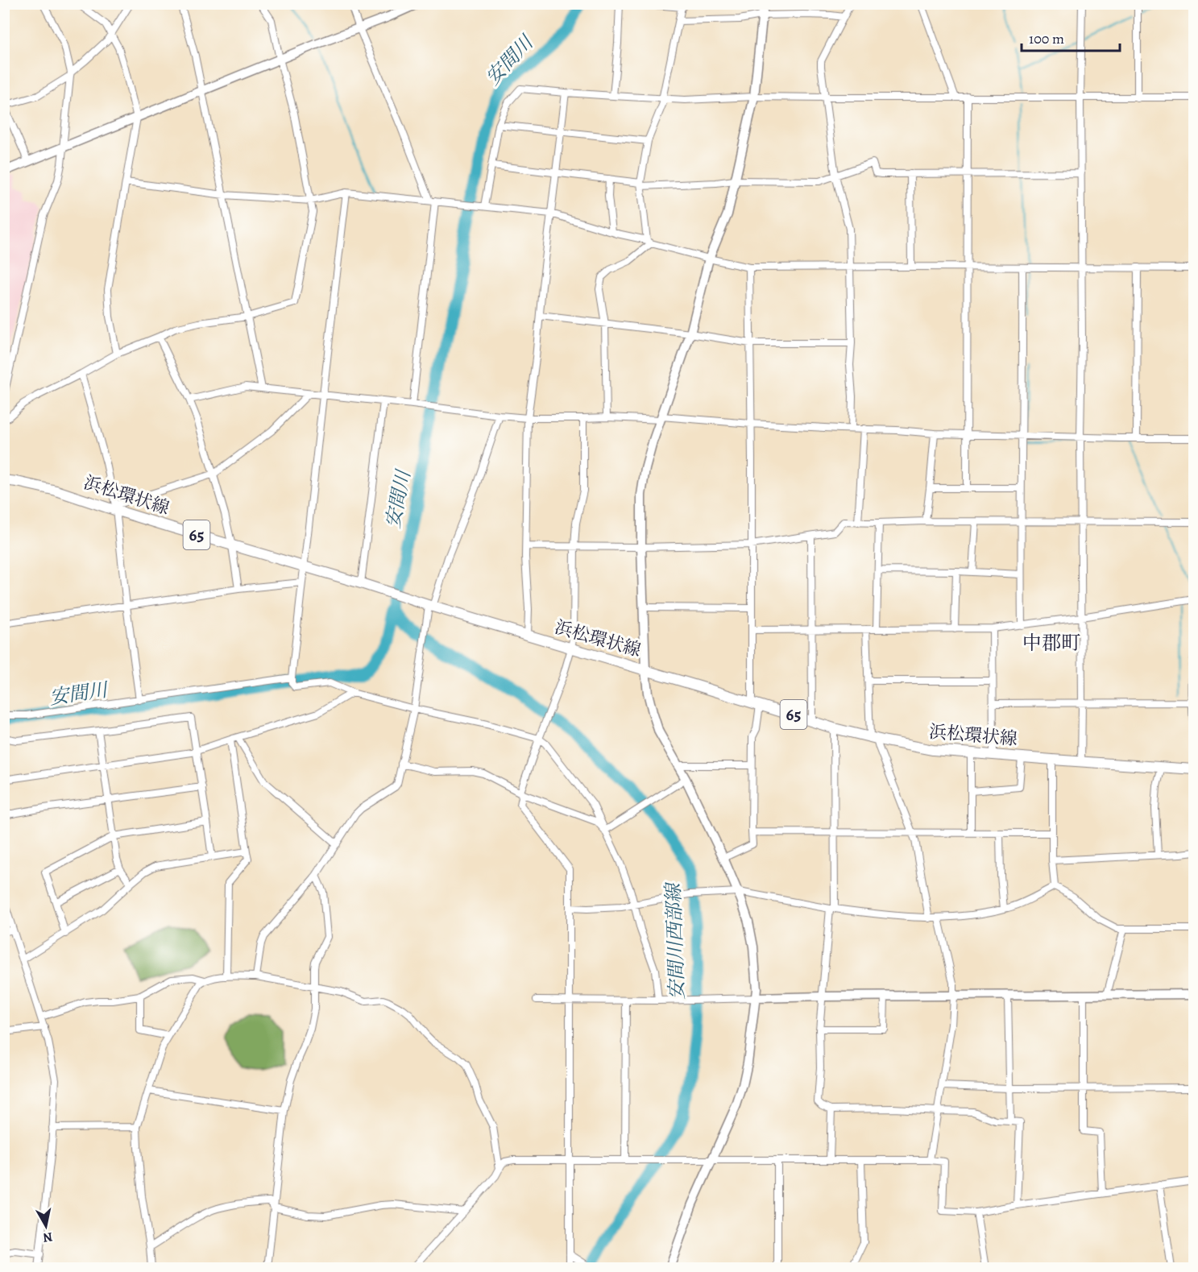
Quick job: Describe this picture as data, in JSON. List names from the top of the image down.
{
  "streets": {
    "main road": ["浜松環状線", "65"]
  },
  "districts": ["中郡町"],
  "water": ["安間川", "安間川西部線"],
  "scale_bar": "100 m",
  "north": "bottom"
}
